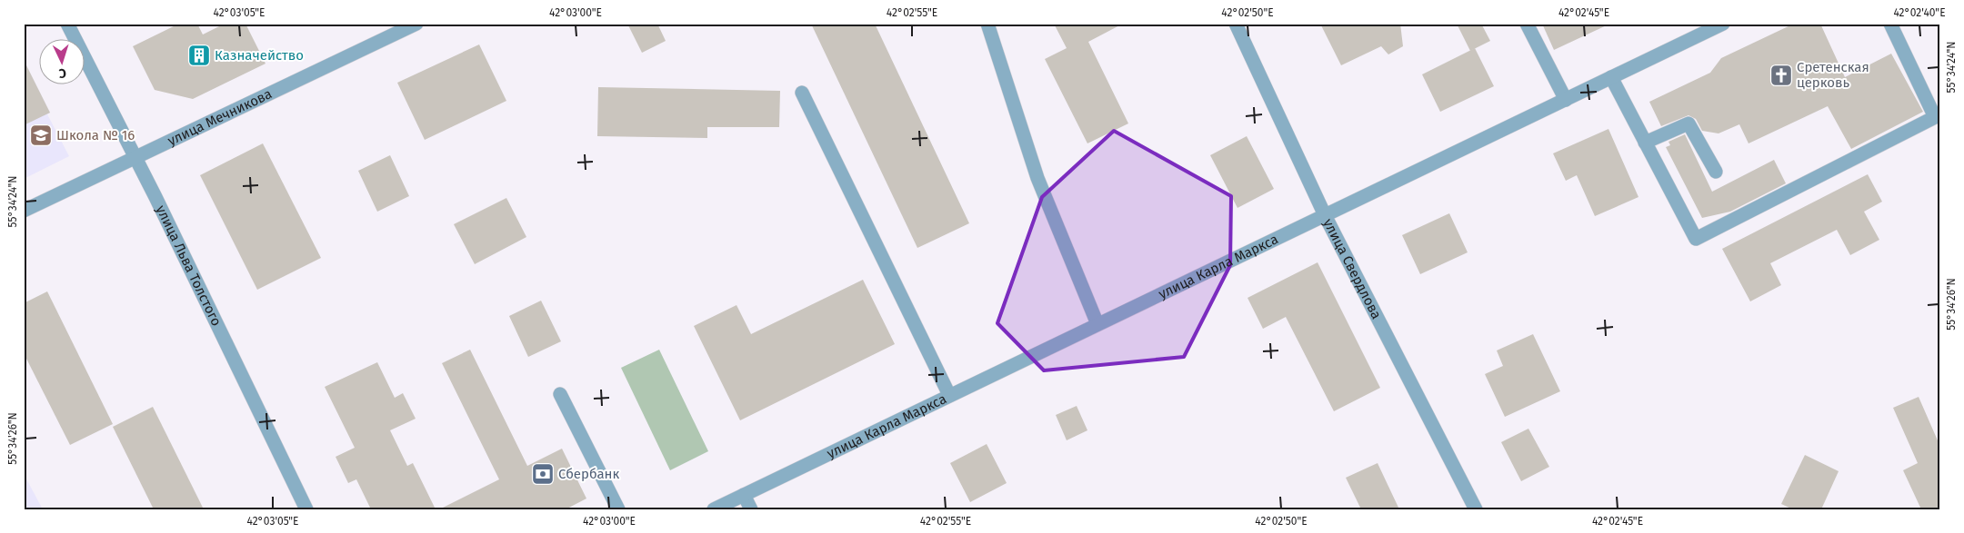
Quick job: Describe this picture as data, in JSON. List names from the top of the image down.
{
  "streets": {
    "street": [
      "улица Мечникова",
      "улица Льва Толстого",
      "улица Карла Маркса",
      "улица Свердлова"
    ]
  },
  "crossings": [
    ["улица Мечникова", "улица Льва Толстого"],
    ["улица Карла Маркса", "улица Свердлова"]
  ],
  "places": {
    "building": ["Казначейство"],
    "church": ["Сретенская церковь"],
    "school or university": ["Школа № 16"],
    "bank": ["Сбербанк"]
  },
  "north": "bottom",
  "coordinates": [
    "42°03'05\"E",
    "42°03'00\"E",
    "42°02'55\"E",
    "42°02'50\"E",
    "42°02'45\"E",
    "42°02'40\"E",
    "55°34'24\"N",
    "55°34'26\"N"
  ]
}
